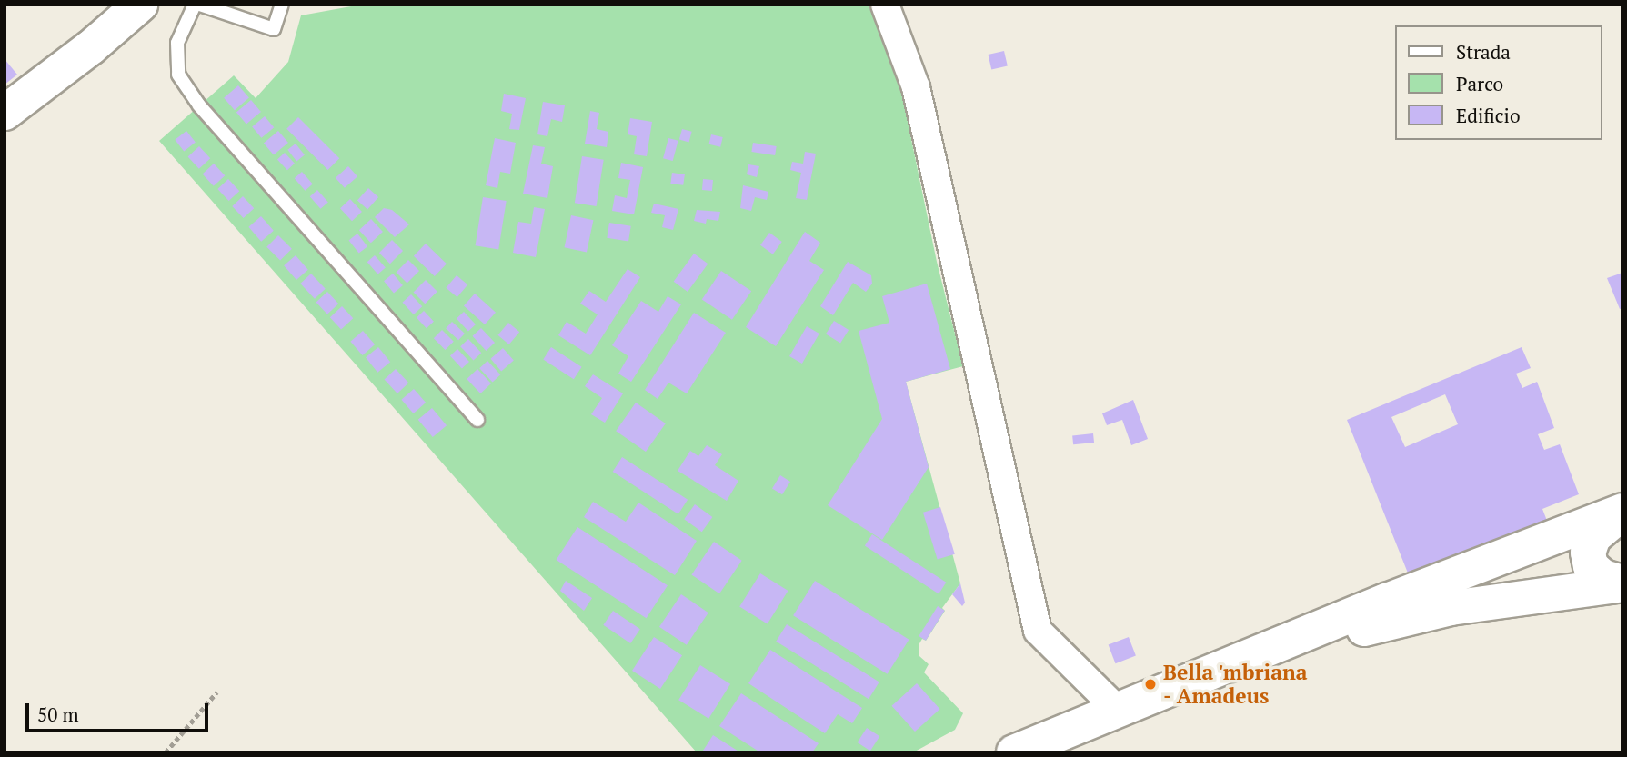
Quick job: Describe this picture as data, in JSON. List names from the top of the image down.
{
  "places": ["Bella 'mbriana - Amadeus"],
  "legend": ["Strada", "Parco", "Edificio"],
  "scale_bar": "50 m"
}
